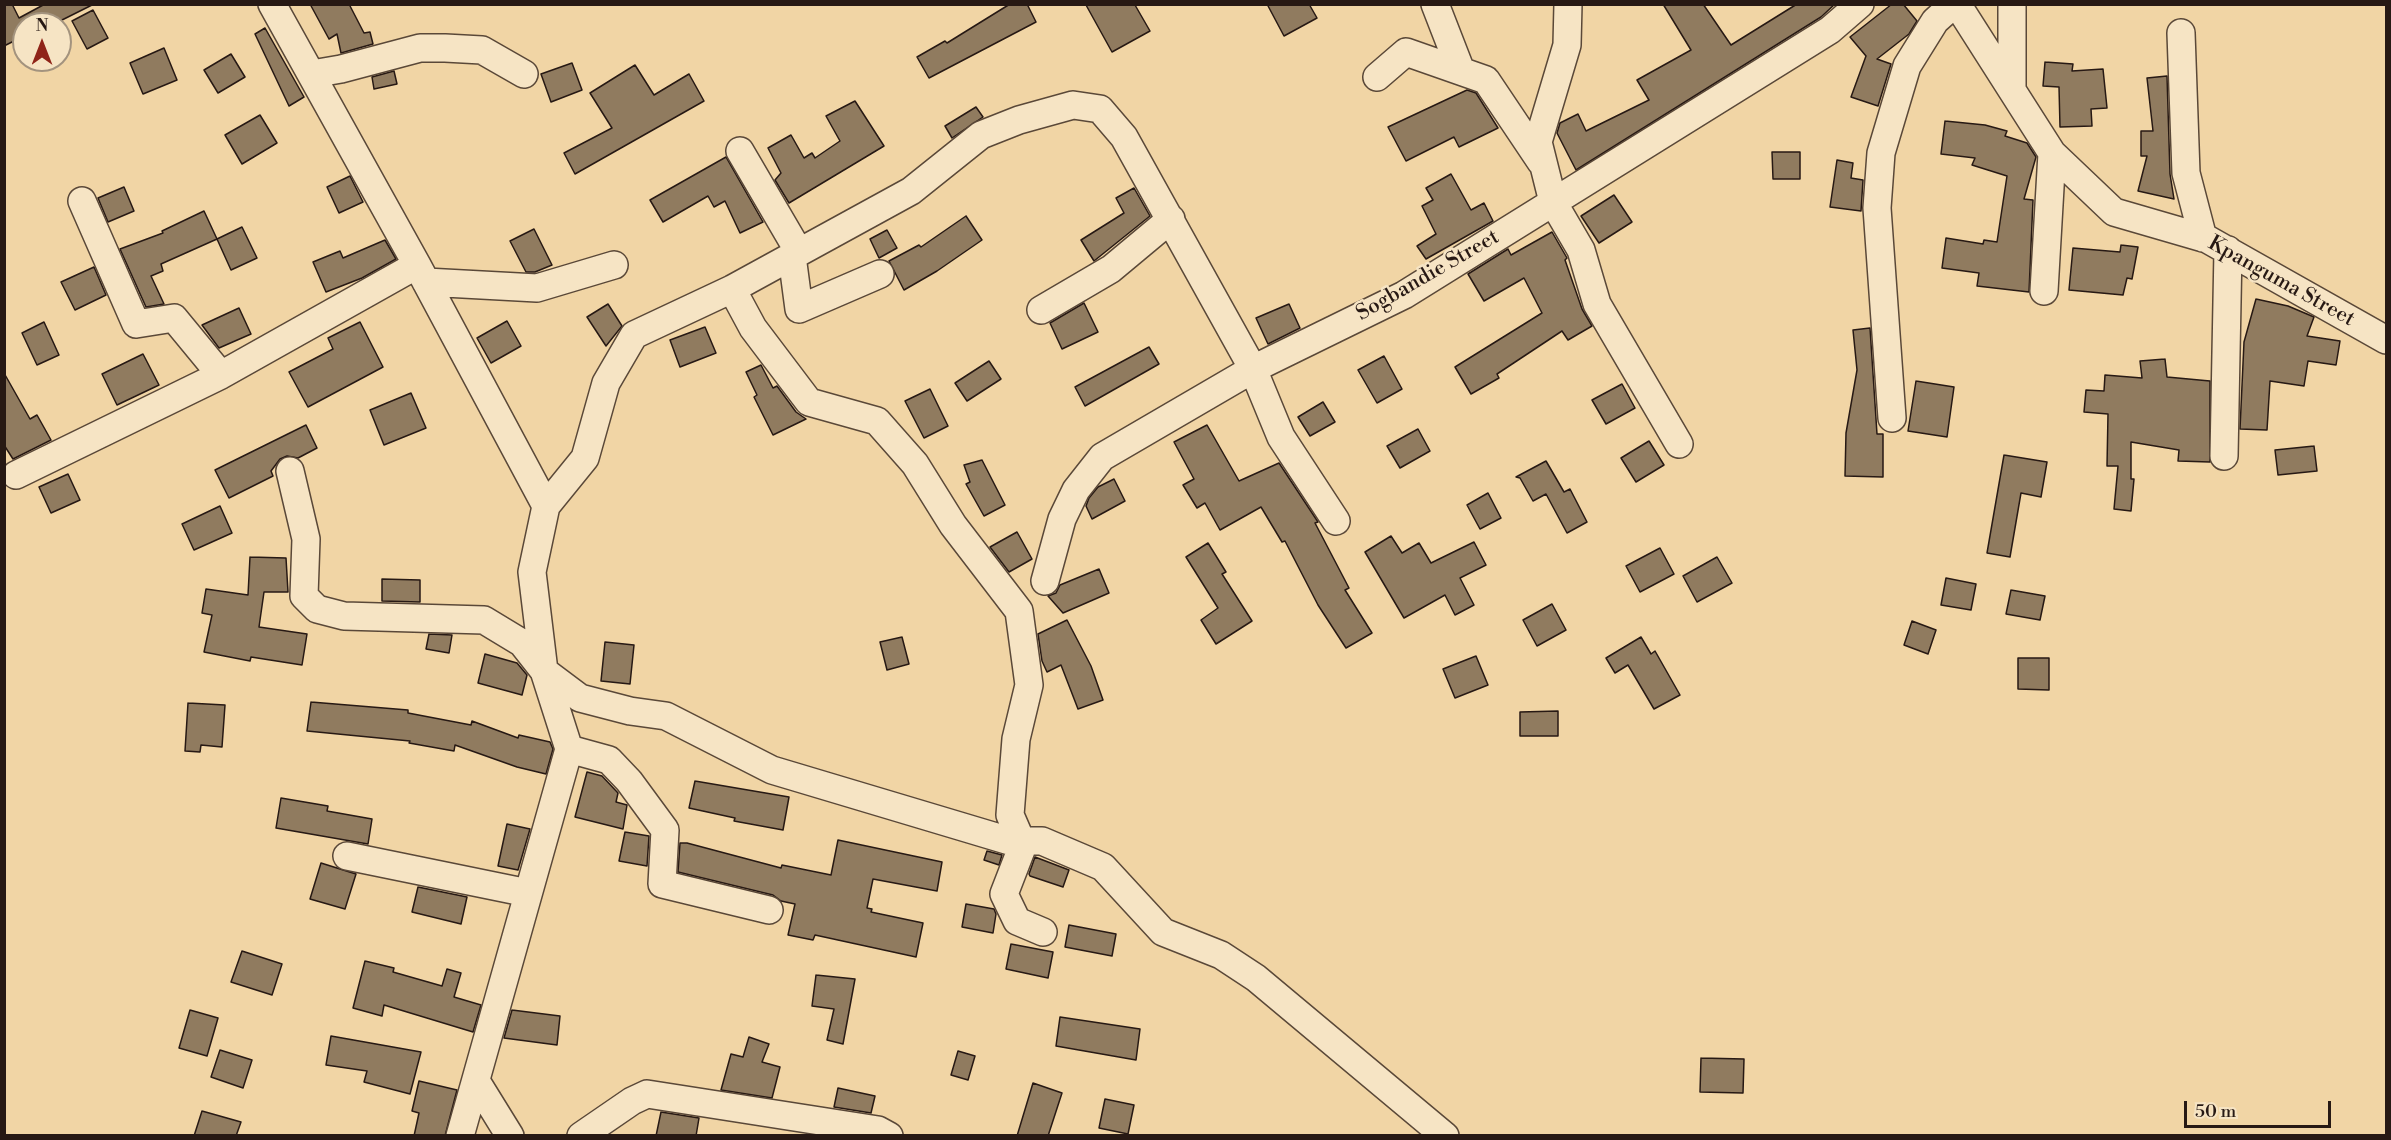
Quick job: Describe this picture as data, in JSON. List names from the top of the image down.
{
  "streets": {
    "street": ["Sogbandie Street", "Kpanguma Street"]
  },
  "scale_bar": "50 m",
  "north": "top"
}
